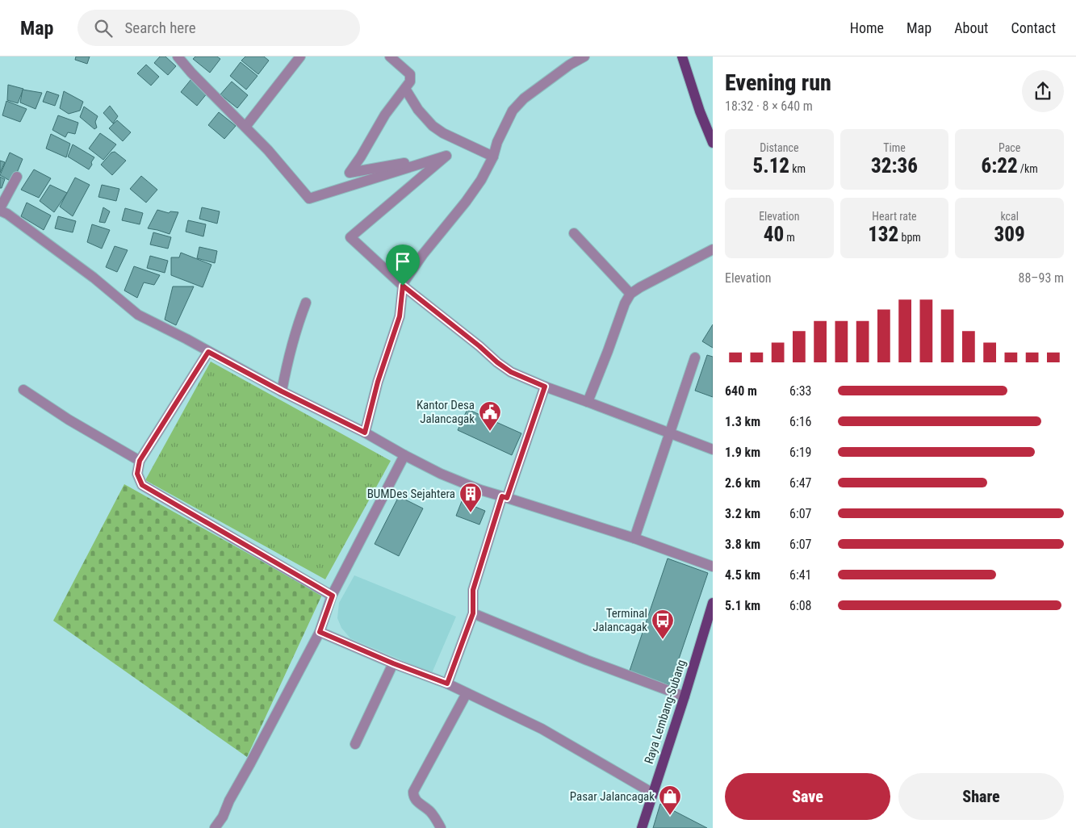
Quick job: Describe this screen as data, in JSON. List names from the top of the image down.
{
  "streets": {
    "main road": ["Raya Lembang-Subang"]
  },
  "places": {
    "public building": ["Kantor Desa Jalancagak"],
    "building": ["BUMDes Sejahtera"],
    "bus stop": ["Terminal Jalancagak"],
    "shop": ["Pasar Jalancagak"]
  },
  "page": {
    "header": "Map",
    "search": "Search here",
    "nav": [
      "Home",
      "Map",
      "About",
      "Contact"
    ],
    "heading": ["Evening run", "18:32 · 8 × 640 m"],
    "stats": [
      ["Distance", "5.12 km"],
      ["Time", "32:36"],
      ["Pace", "6:22 /km"],
      ["Elevation", "40 m"],
      ["Heart rate", "132 bpm"],
      ["kcal", "309"]
    ],
    "chart": ["Elevation", "88–93 m"],
    "list": [
      {
        "name": "640 m",
        "note": "6:33"
      },
      {
        "name": "1.3 km",
        "note": "6:16"
      },
      {
        "name": "1.9 km",
        "note": "6:19"
      },
      {
        "name": "2.6 km",
        "note": "6:47"
      },
      {
        "name": "3.2 km",
        "note": "6:07"
      },
      {
        "name": "3.8 km",
        "note": "6:07"
      },
      {
        "name": "4.5 km",
        "note": "6:41"
      },
      {
        "name": "5.1 km",
        "note": "6:08"
      }
    ],
    "buttons": ["Save", "Share"]
  }
}
